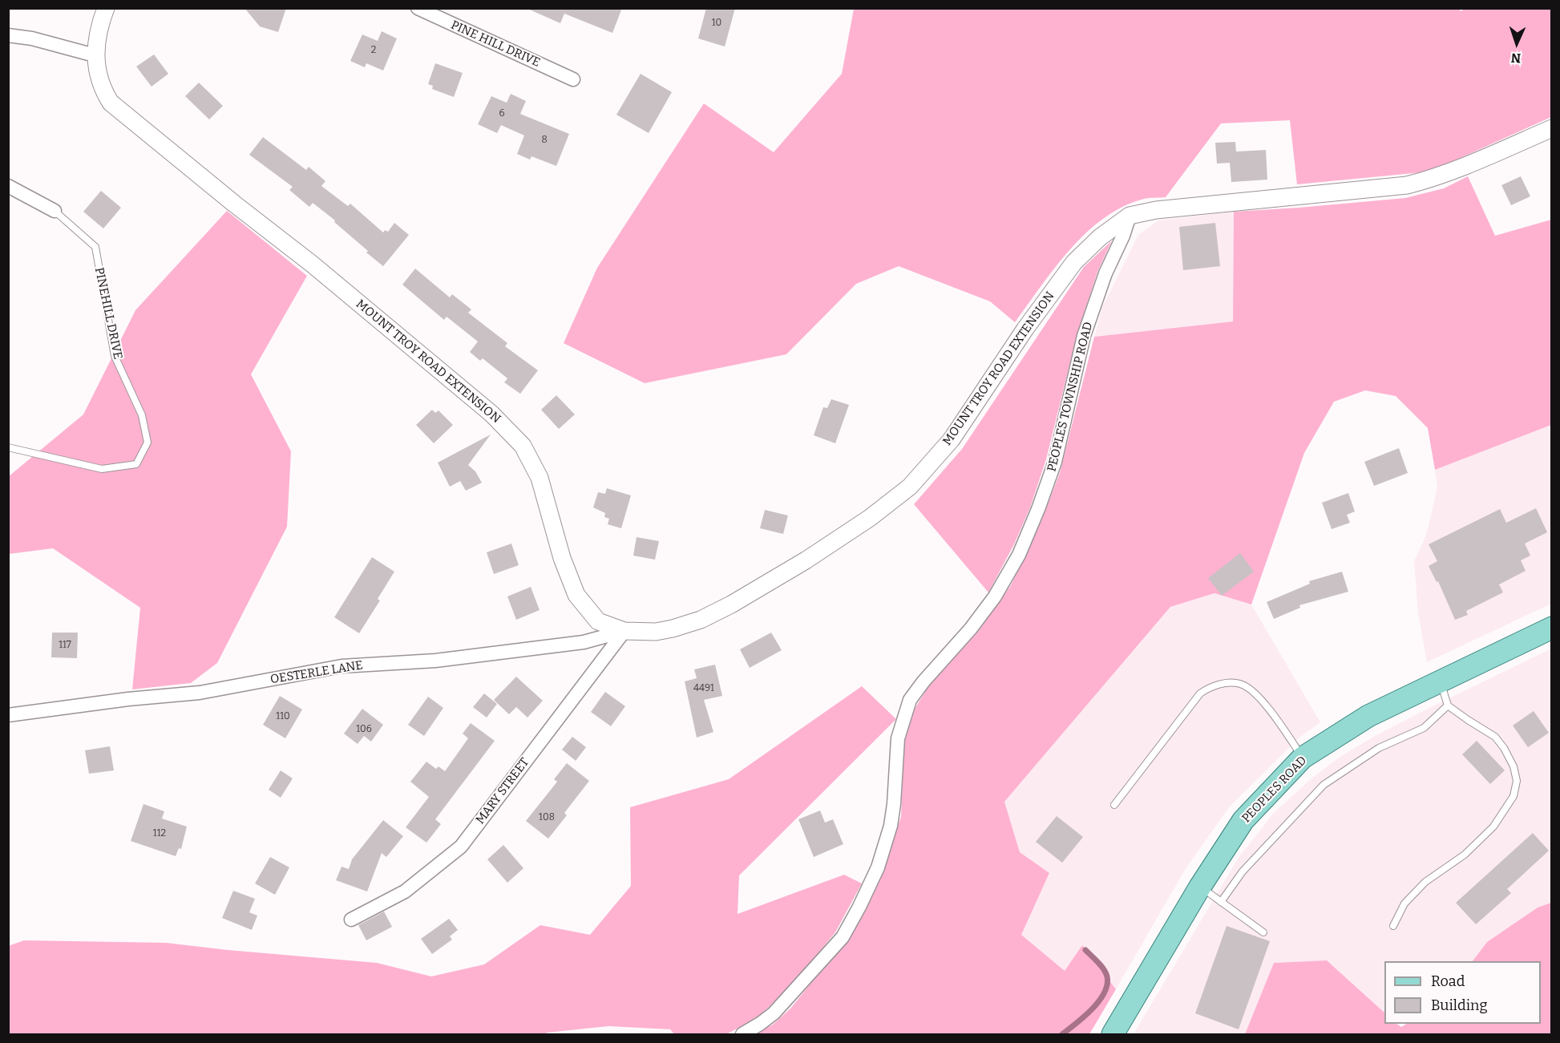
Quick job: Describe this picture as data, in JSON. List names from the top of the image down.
{
  "streets": {
    "main road": ["PEOPLES ROAD"],
    "street": [
      "PINE HILL DRIVE",
      "PINEHILL DRIVE",
      "MOUNT TROY ROAD EXTENSION",
      "PEOPLES TOWNSHIP ROAD",
      "OESTERLE LANE",
      "MARY STREET"
    ]
  },
  "crossings": [
    ["MOUNT TROY ROAD EXTENSION", "PEOPLES TOWNSHIP ROAD"],
    ["MOUNT TROY ROAD EXTENSION", "OESTERLE LANE"],
    ["MOUNT TROY ROAD EXTENSION", "MARY STREET"],
    ["OESTERLE LANE", "MARY STREET"]
  ],
  "house_numbers": [
    "10",
    "2",
    "6",
    "8",
    "117",
    "4491",
    "110",
    "106",
    "108",
    "112"
  ],
  "legend": ["Road", "Building"],
  "north": "bottom"
}
